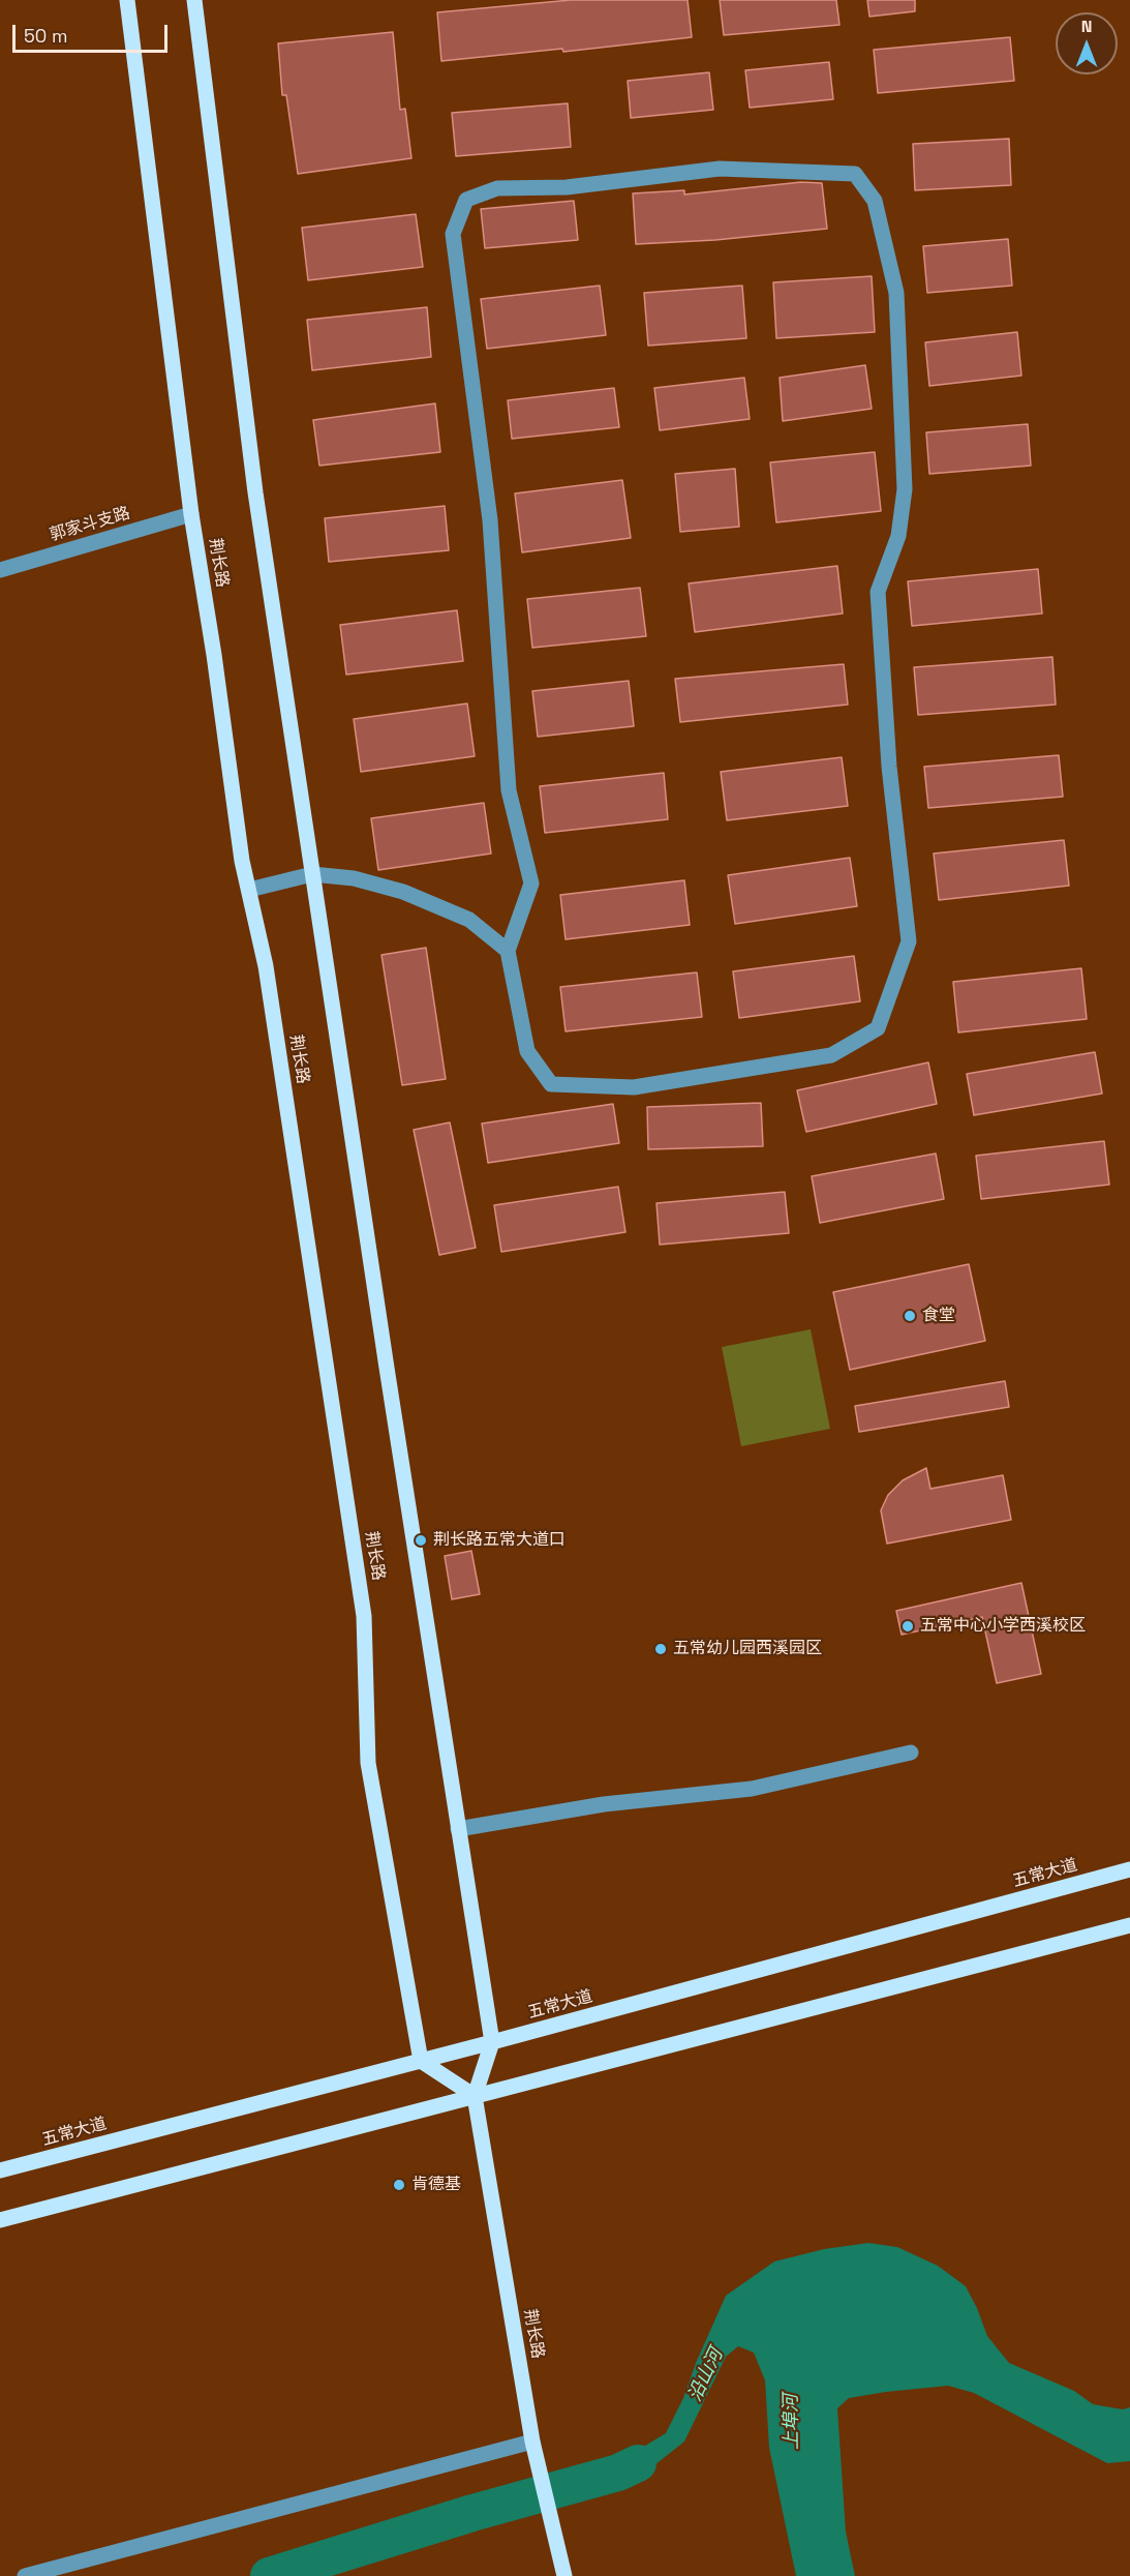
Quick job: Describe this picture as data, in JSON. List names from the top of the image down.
{
  "streets": {
    "main road": ["荆长路", "五常大道"],
    "street": ["郭家斗支路"]
  },
  "crossings": [
    ["郭家斗支路", "荆长路"],
    ["荆长路", "五常大道"]
  ],
  "water": ["沿山河", "上埠河"],
  "places": [
    "食堂",
    "荆长路五常大道口",
    "五常中心小学西溪校区",
    "五常幼儿园西溪园区",
    "肯德基"
  ],
  "scale_bar": "50 m",
  "north": "top"
}
